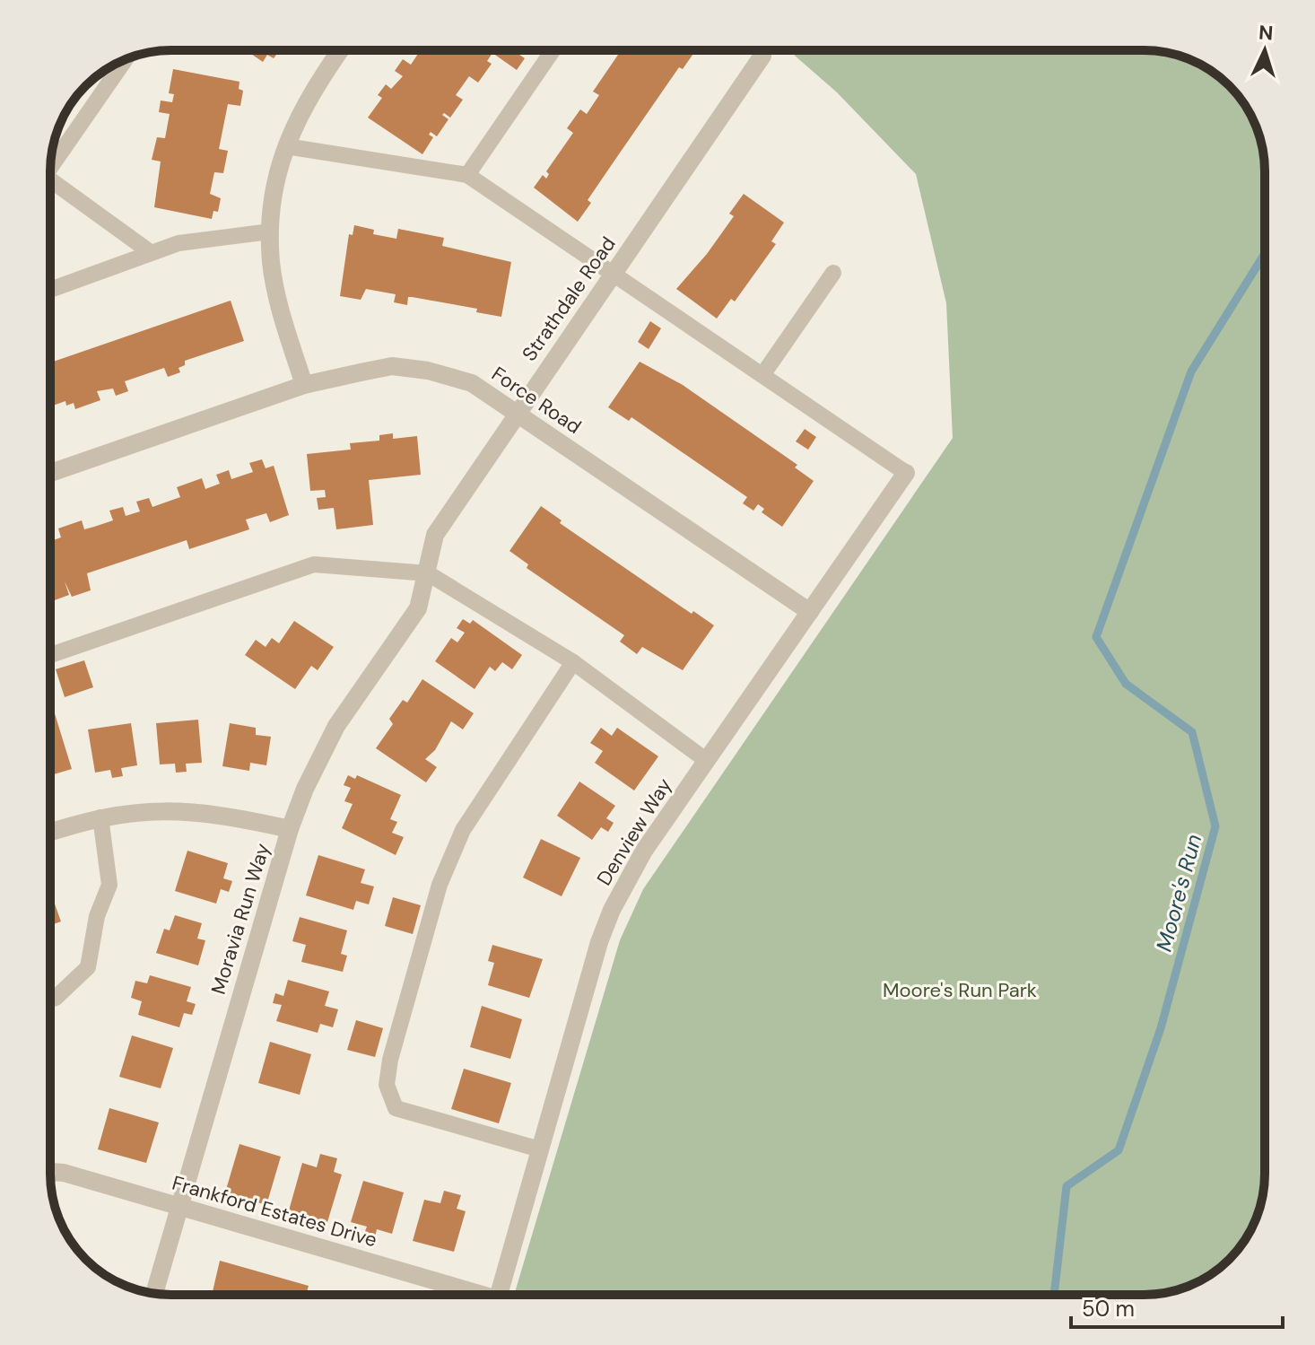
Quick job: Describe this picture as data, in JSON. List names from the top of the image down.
{
  "streets": {
    "street": [
      "Strathdale Road",
      "Force Road",
      "Denview Way",
      "Moravia Run Way",
      "Frankford Estates Drive"
    ]
  },
  "crossings": [
    ["Strathdale Road", "Force Road"],
    ["Strathdale Road", "Moravia Run Way"],
    ["Force Road", "Denview Way"],
    ["Moravia Run Way", "Frankford Estates Drive"]
  ],
  "water": ["Moore's Run"],
  "parks": ["Moore's Run Park"],
  "scale_bar": "50 m",
  "north": "top"
}
